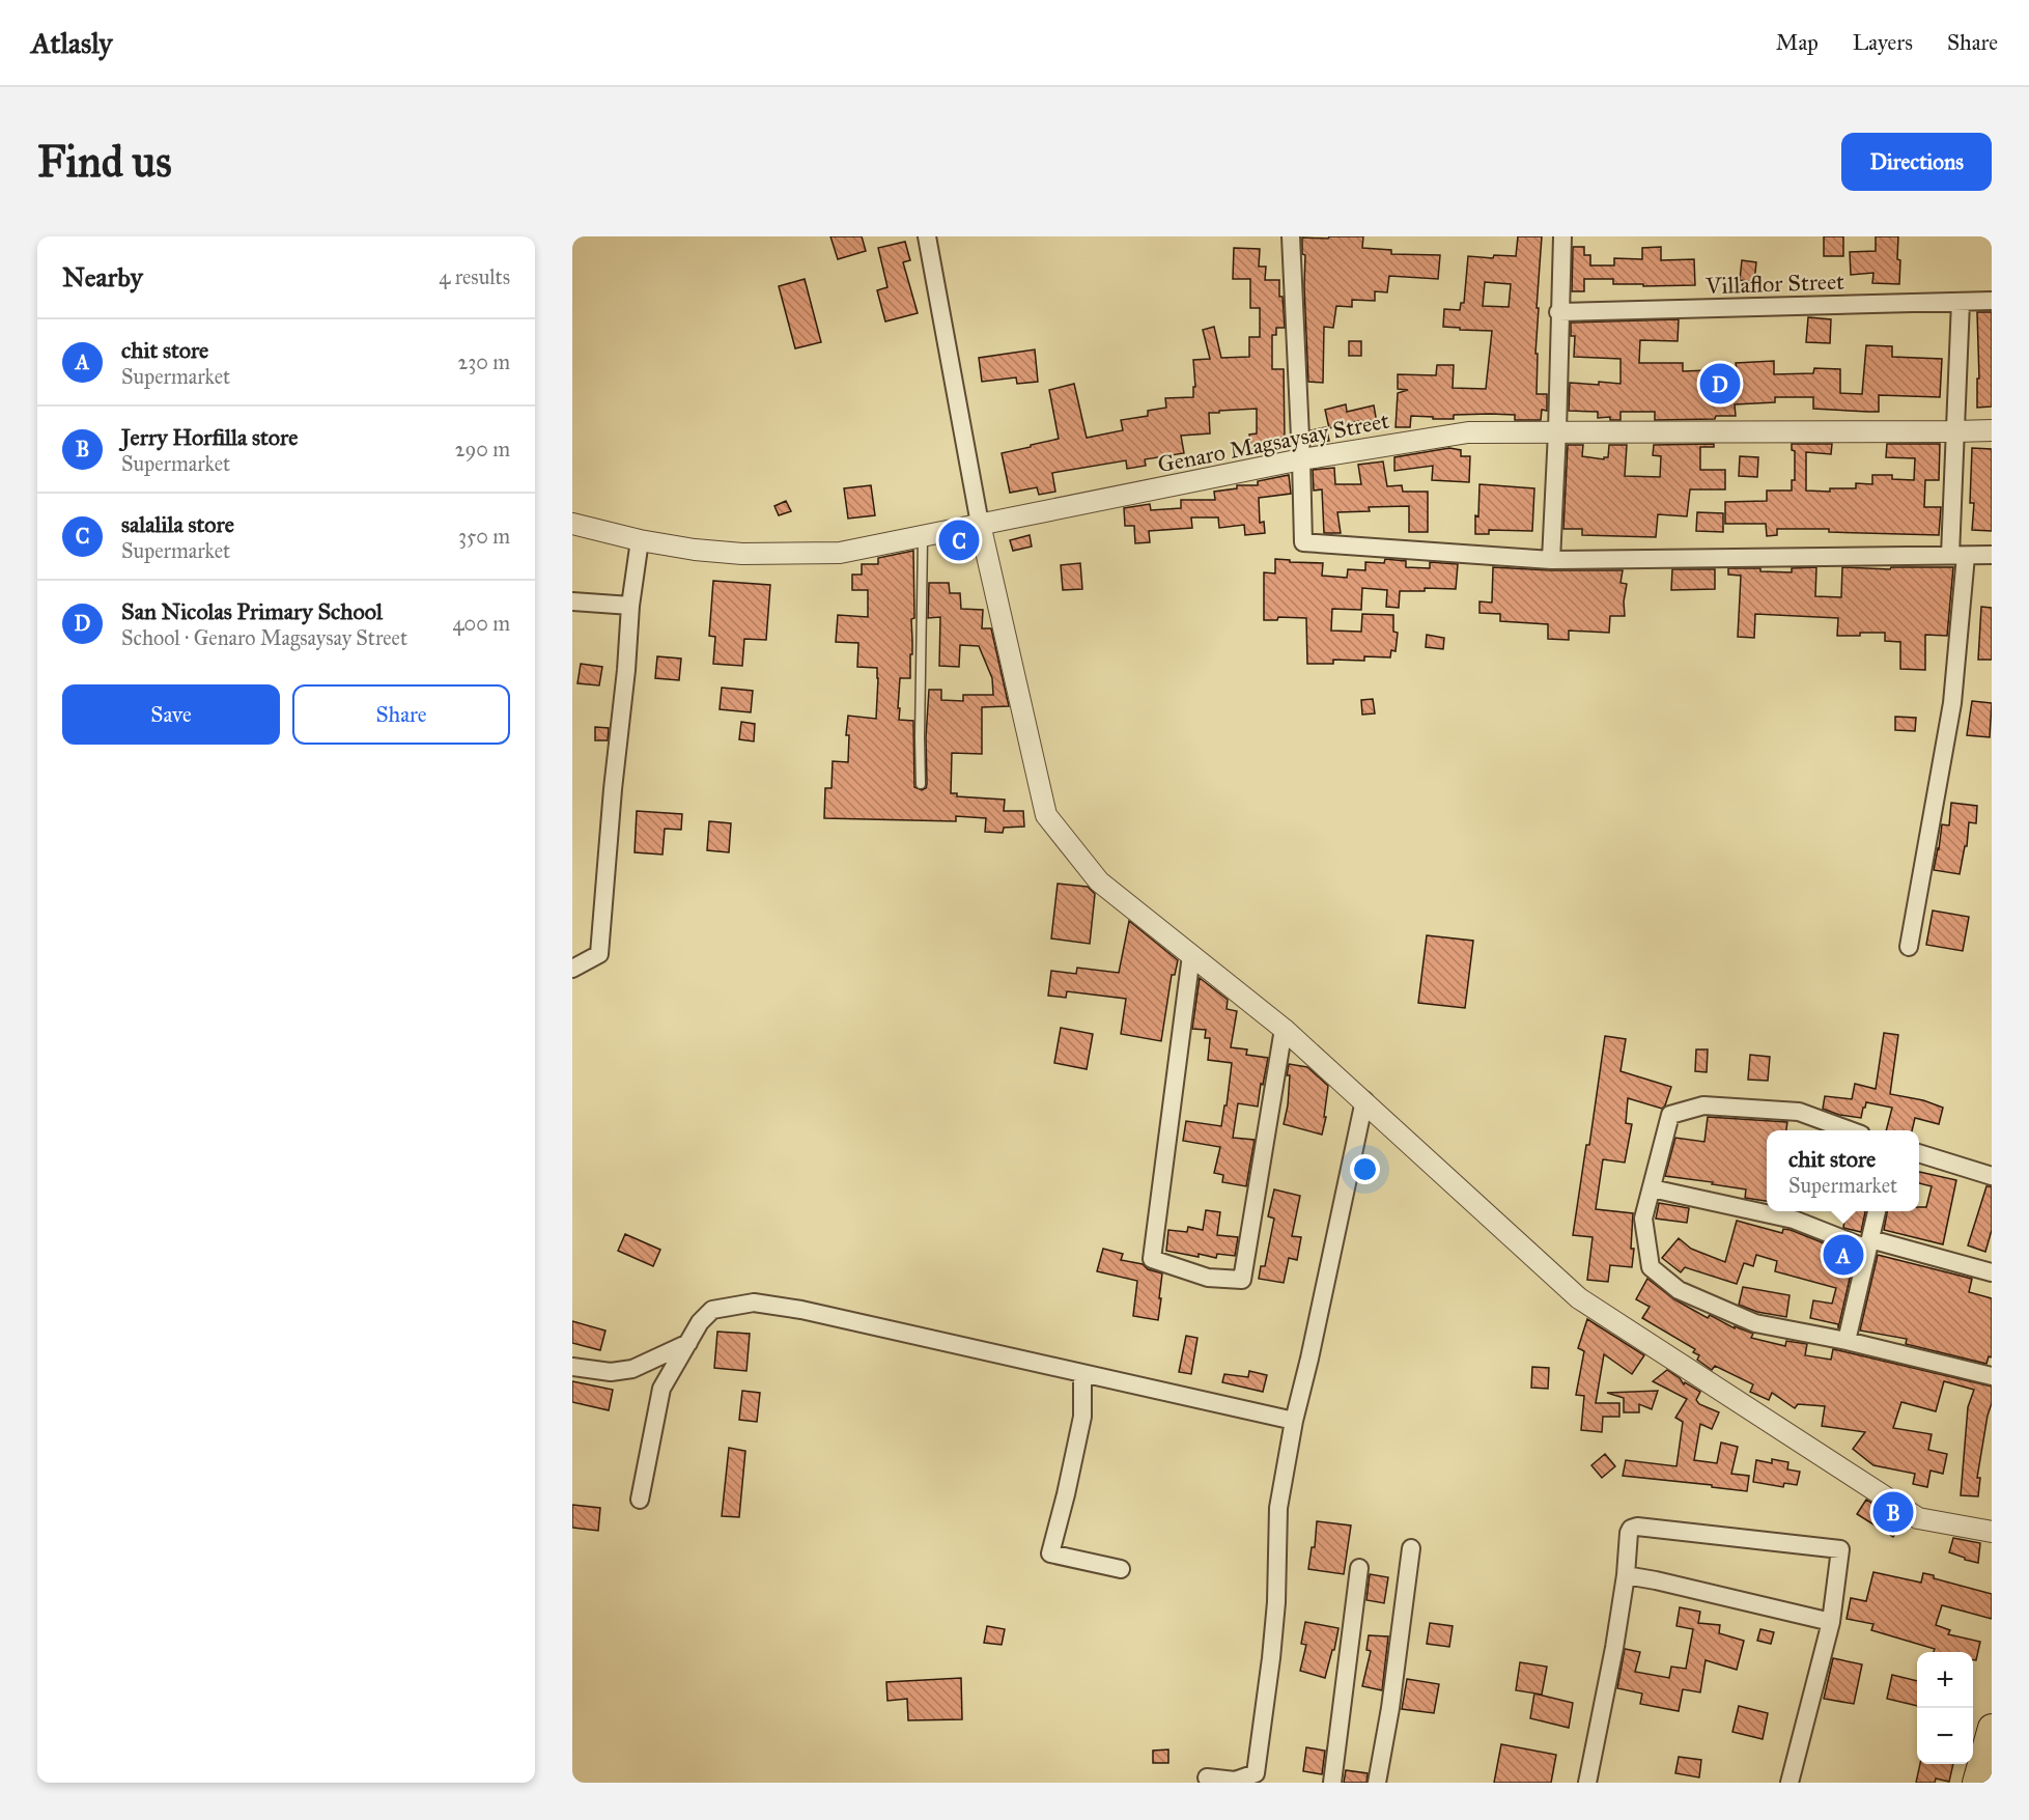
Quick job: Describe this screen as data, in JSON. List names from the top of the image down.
{
  "streets": {
    "street": ["Villaflor Street", "Genaro Magsaysay Street"]
  },
  "page": {
    "header": "Atlasly",
    "nav": ["Map", "Layers", "Share"],
    "buttons": [
      "Directions",
      ["Save", "Share"]
    ],
    "title": "Find us",
    "heading": ["Nearby", "4 results"],
    "list": [
      {
        "mark": "A",
        "name": "chit store",
        "note": "Supermarket",
        "value": "230 m"
      },
      {
        "mark": "B",
        "name": "Jerry Horfilla store",
        "note": "Supermarket",
        "value": "290 m"
      },
      {
        "mark": "C",
        "name": "salalila store",
        "note": "Supermarket",
        "value": "350 m"
      },
      {
        "mark": "D",
        "name": "San Nicolas Primary School",
        "note": "School · Genaro Magsaysay Street",
        "value": "400 m"
      }
    ],
    "pins": [
      "D",
      "C",
      "A",
      "B"
    ],
    "popup": ["chit store", "Supermarket"],
    "map_buttons": ["+", "−"]
  }
}
